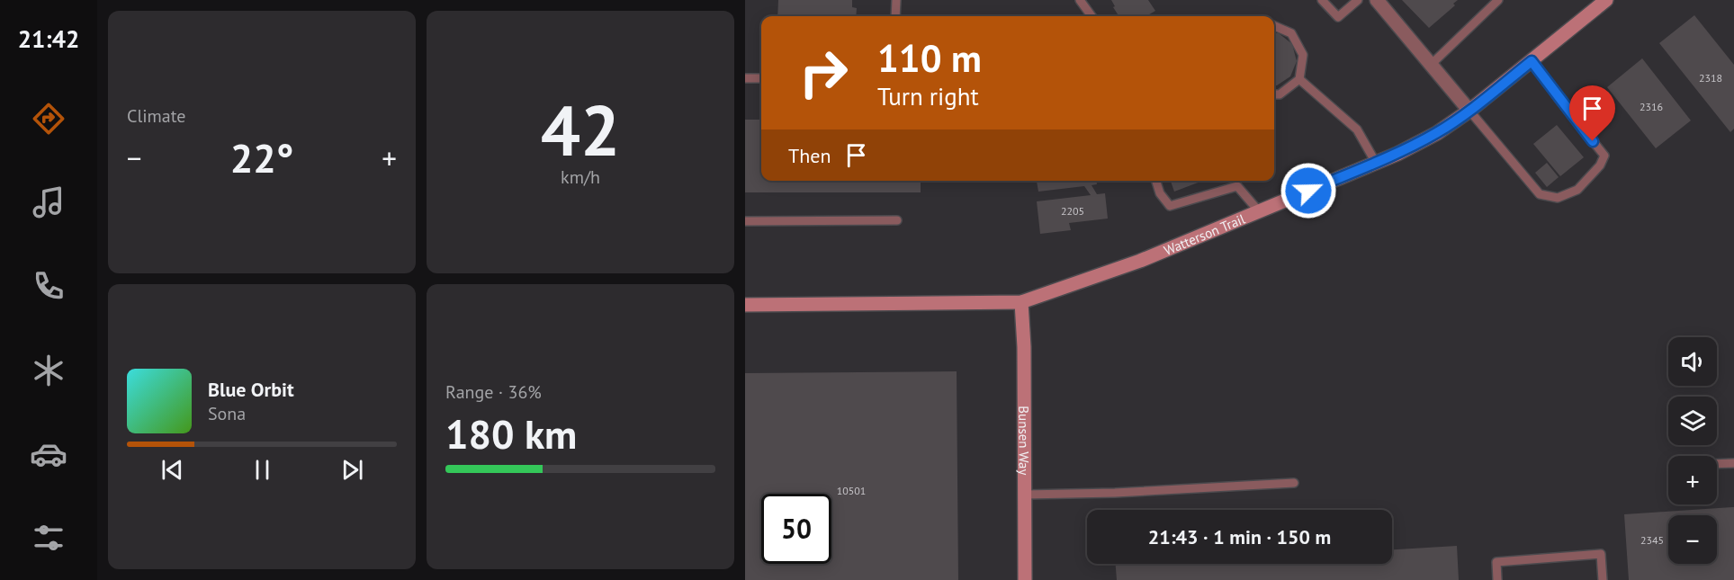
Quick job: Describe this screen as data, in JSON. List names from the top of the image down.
{
  "streets": {
    "main road": ["Watterson Trail", "Bunsen Way"]
  },
  "crossings": [
    ["Watterson Trail", "Bunsen Way"]
  ],
  "house_numbers": [
    "2318",
    "2316",
    "2205",
    "10501",
    "2345"
  ],
  "page": {
    "tabs": "21:42",
    "tile": [
      "Climate",
      ["42", "km/h"],
      ["Range · 36%", "180 km"]
    ],
    "turn": ["110 m", "Turn right"],
    "then": "Then",
    "heat": ["−", "22°", "+"],
    "map_buttons": ["+", "−"],
    "song": ["Blue Orbit", "Sona"],
    "limit": "50",
    "trip": "21:43 · 1 min · 150 m"
  }
}
